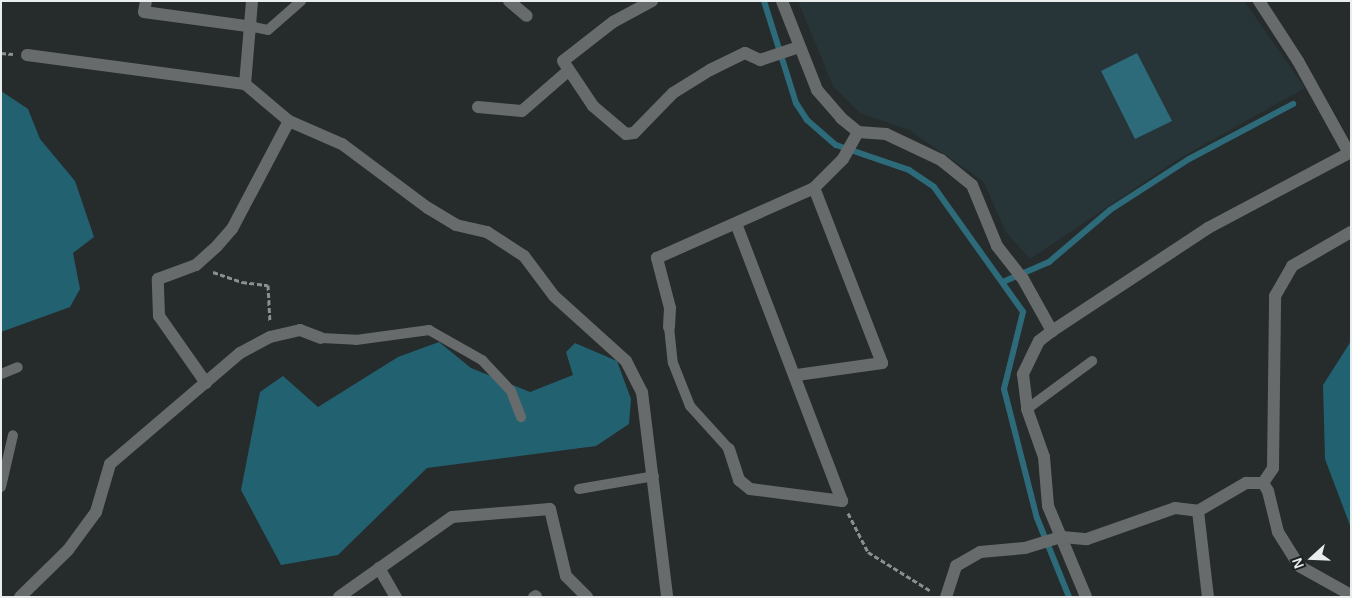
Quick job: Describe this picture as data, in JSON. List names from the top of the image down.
{
  "north": "left"
}
